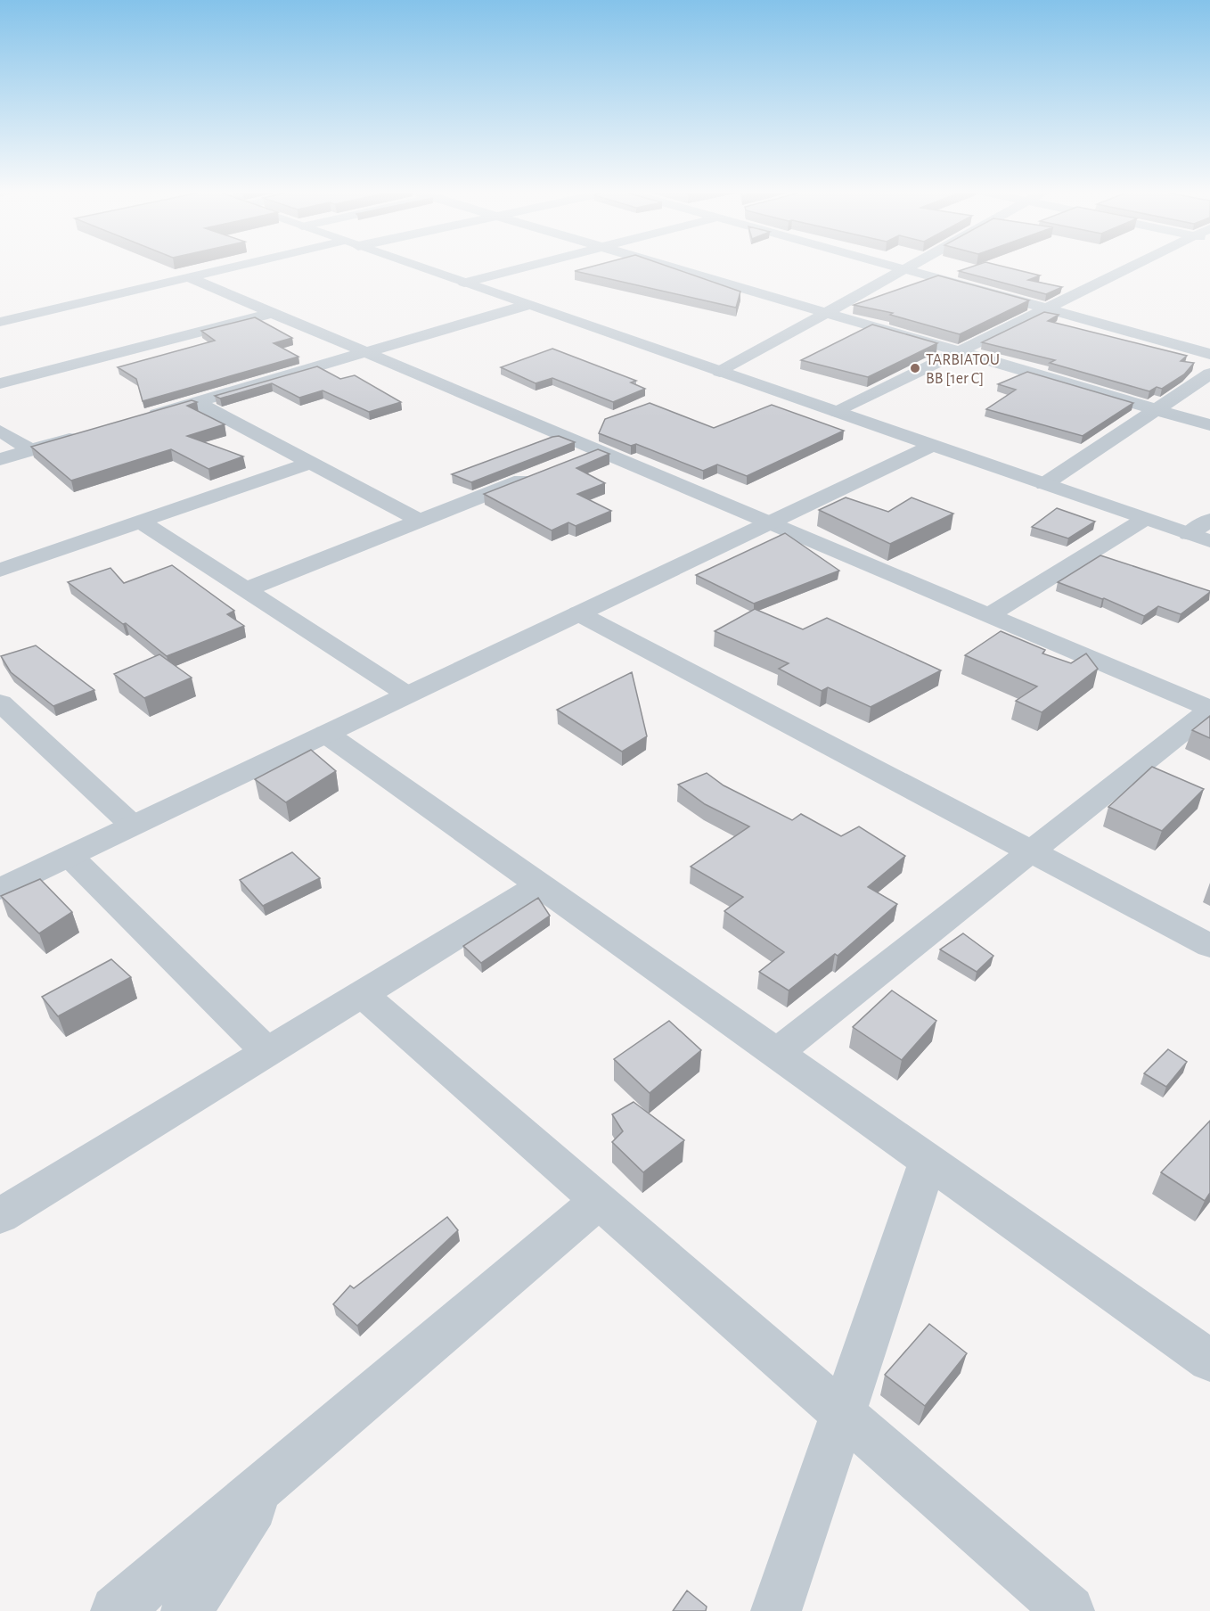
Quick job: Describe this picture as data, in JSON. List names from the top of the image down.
{
  "places": ["TARBIATOU BB [1er C]"]
}
